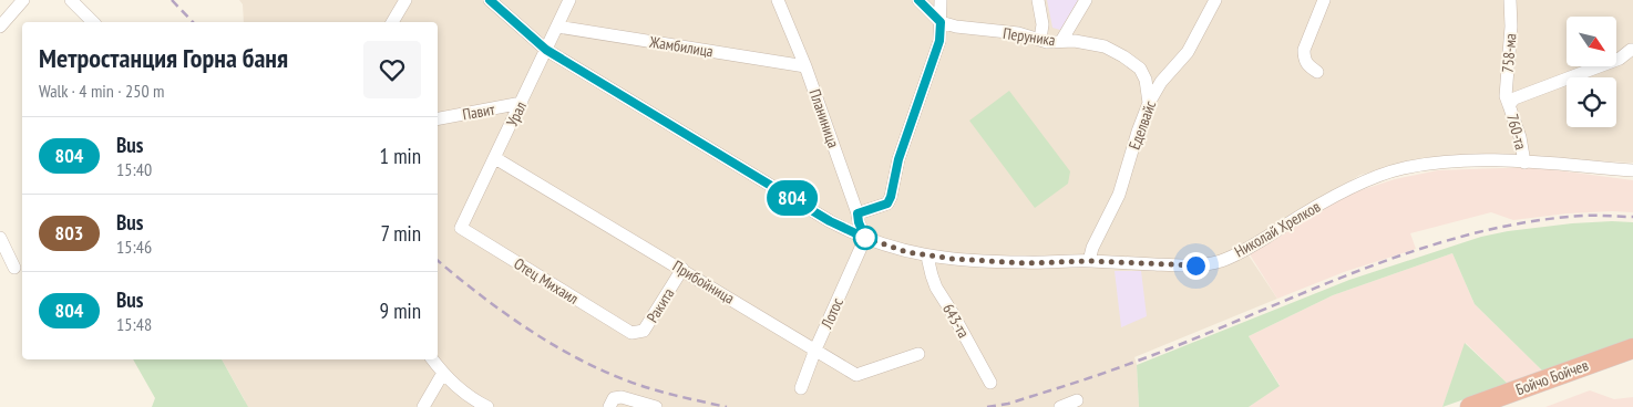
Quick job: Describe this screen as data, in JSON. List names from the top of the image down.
{
  "streets": {
    "highway": ["Бойчо Бойчев"],
    "street": [
      "Перуника",
      "Жамбилица",
      "758-ма",
      "Павит",
      "Урал",
      "Планиница",
      "Еделвайс",
      "760-та",
      "Николай Хрелков",
      "Отец Михаил",
      "Прибойница",
      "Ракита",
      "Лотос",
      "643-та"
    ]
  },
  "crossings": [
    ["Перуника", "Еделвайс"],
    ["Жамбилица", "Урал"],
    ["Жамбилица", "Планиница"],
    ["758-ма", "760-та"],
    ["Павит", "Урал"],
    ["Урал", "Николай Хрелков"],
    ["Урал", "Отец Михаил"],
    ["Урал", "Прибойница"],
    ["Планиница", "Николай Хрелков"],
    ["Планиница", "Лотос"],
    ["Еделвайс", "Николай Хрелков"],
    ["760-та", "Николай Хрелков"],
    ["Николай Хрелков", "Лотос"],
    ["Николай Хрелков", "643-та"],
    ["Отец Михаил", "Ракита"],
    ["Прибойница", "Ракита"],
    ["Прибойница", "Лотос"]
  ],
  "lines": ["bus line 804"],
  "north": "bottom right",
  "page": {
    "on_map": "804",
    "heading": ["Метростанция Горна баня", "Walk · 4 min · 250 m"],
    "list": [
      {
        "mark": "804",
        "name": "Bus",
        "note": "15:40",
        "value": "1 min"
      },
      {
        "mark": "803",
        "name": "Bus",
        "note": "15:46",
        "value": "7 min"
      },
      {
        "mark": "804",
        "name": "Bus",
        "note": "15:48",
        "value": "9 min"
      }
    ]
  }
}
